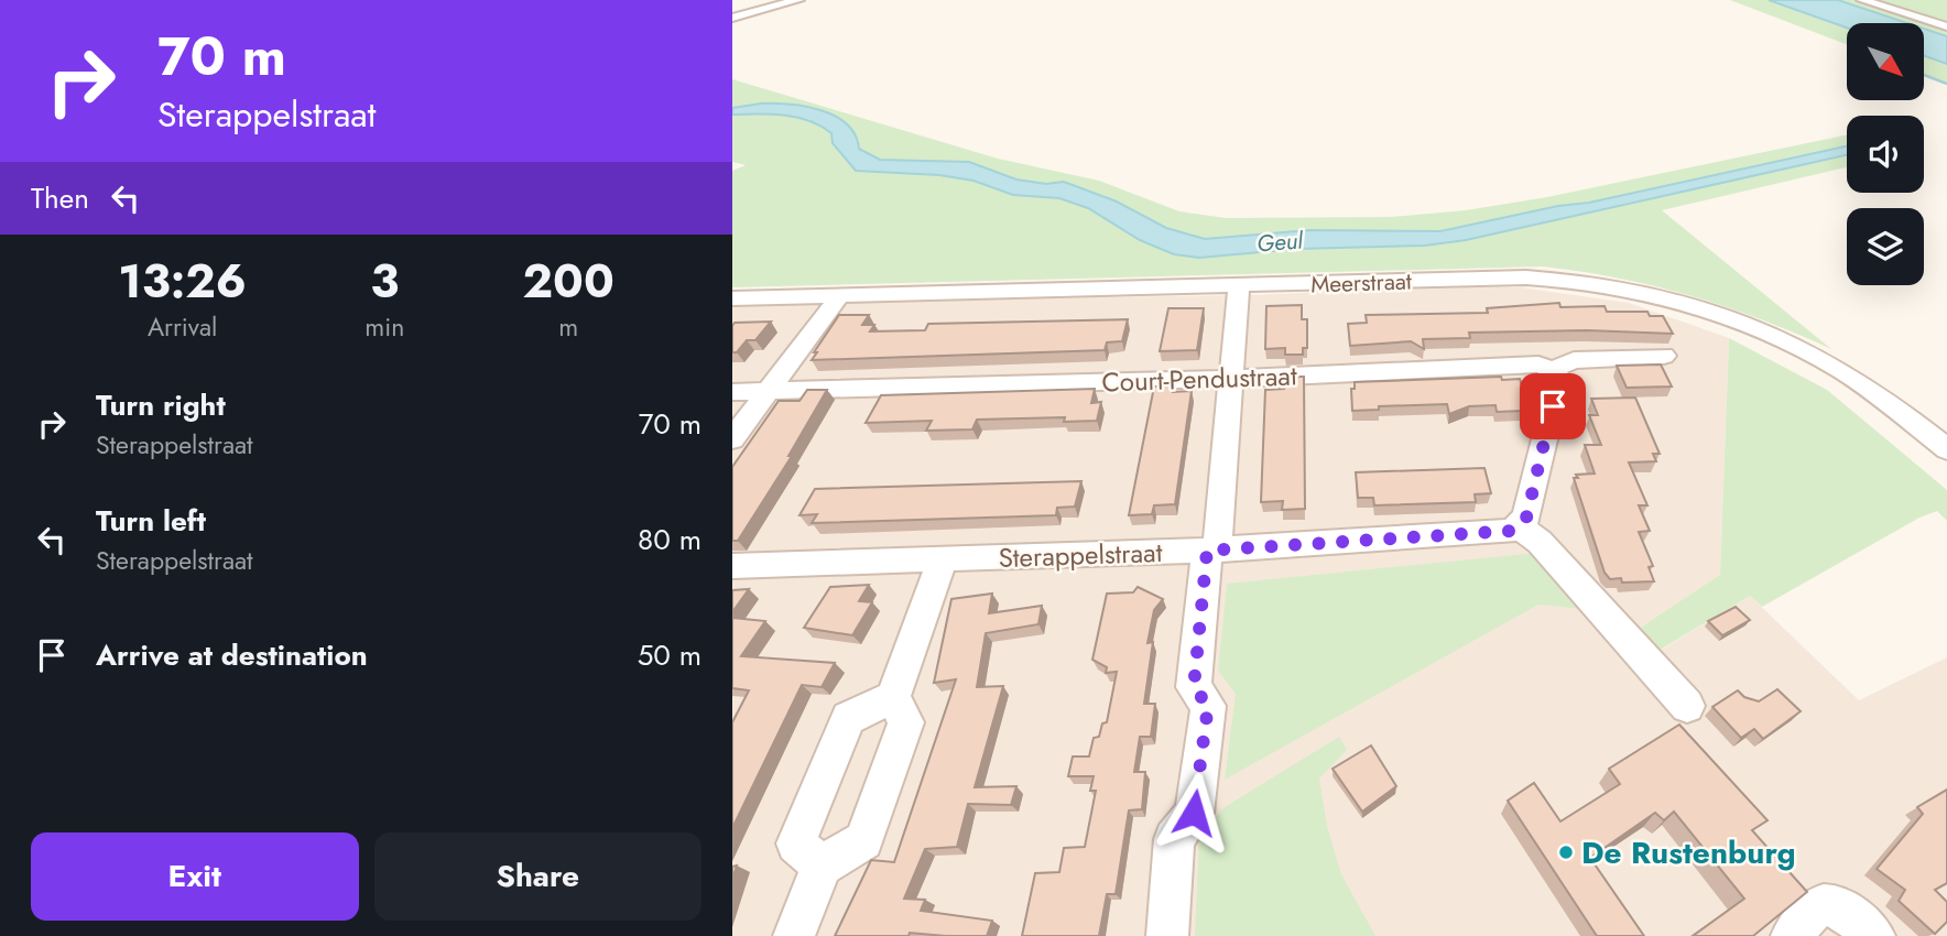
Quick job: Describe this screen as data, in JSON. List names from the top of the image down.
{
  "streets": {
    "street": ["Meerstraat", "Court-Pendustraat", "Sterappelstraat"]
  },
  "water": ["Geul"],
  "places": ["De Rustenburg"],
  "north": "bottom right",
  "page": {
    "turn": ["70 m", "Sterappelstraat"],
    "then": "Then",
    "eta": [
      "13:26",
      "Arrival",
      "3",
      "min",
      "200",
      "m"
    ],
    "list": [
      {
        "name": "Turn right",
        "note": "Sterappelstraat",
        "value": "70 m"
      },
      {
        "name": "Turn left",
        "note": "Sterappelstraat",
        "value": "80 m"
      },
      {
        "name": "Arrive at destination",
        "value": "50 m"
      }
    ],
    "buttons": ["Exit", "Share"]
  }
}
